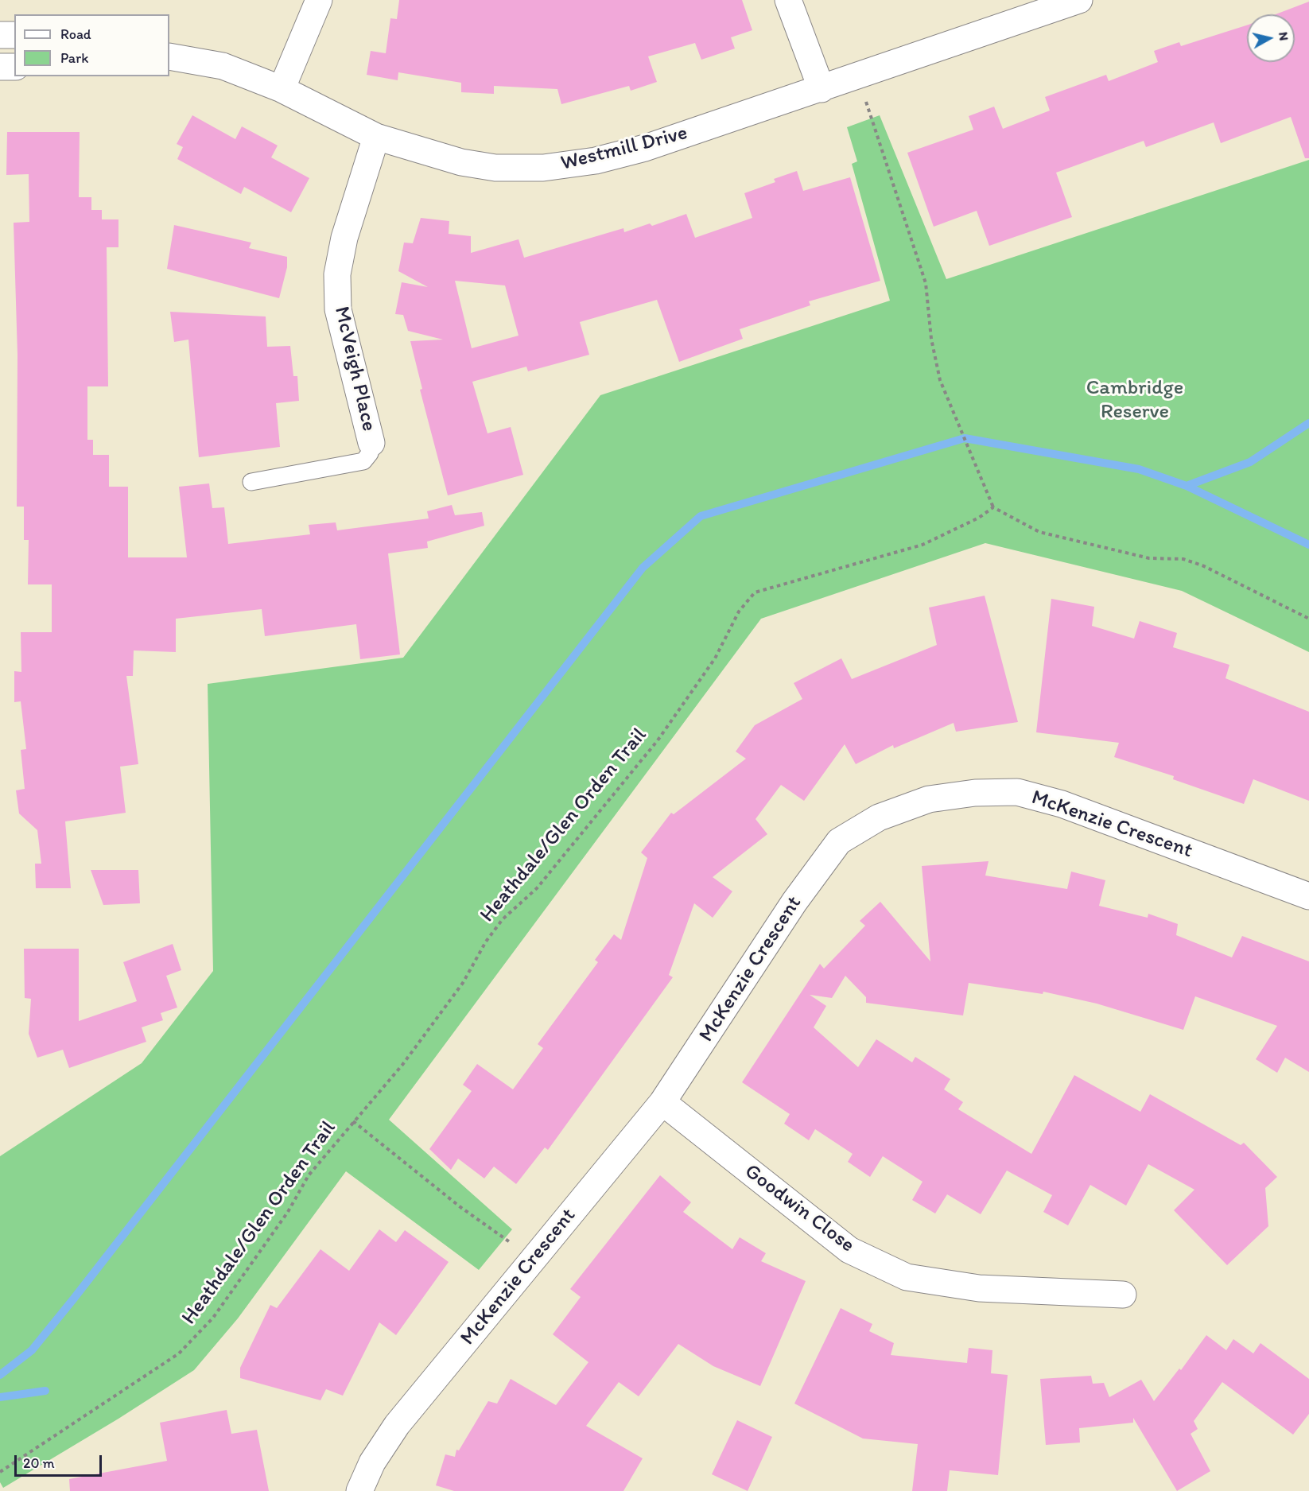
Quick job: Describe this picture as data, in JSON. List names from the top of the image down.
{
  "streets": {
    "street": [
      "Westmill Drive",
      "McVeigh Place",
      "McKenzie Crescent",
      "Goodwin Close"
    ],
    "path": ["Heathdale/Glen Orden Trail"]
  },
  "crossings": [
    ["Westmill Drive", "McVeigh Place"],
    ["McKenzie Crescent", "Goodwin Close"]
  ],
  "parks": ["Cambridge Reserve"],
  "legend": ["Road", "Park"],
  "scale_bar": "20 m",
  "north": "right"
}
